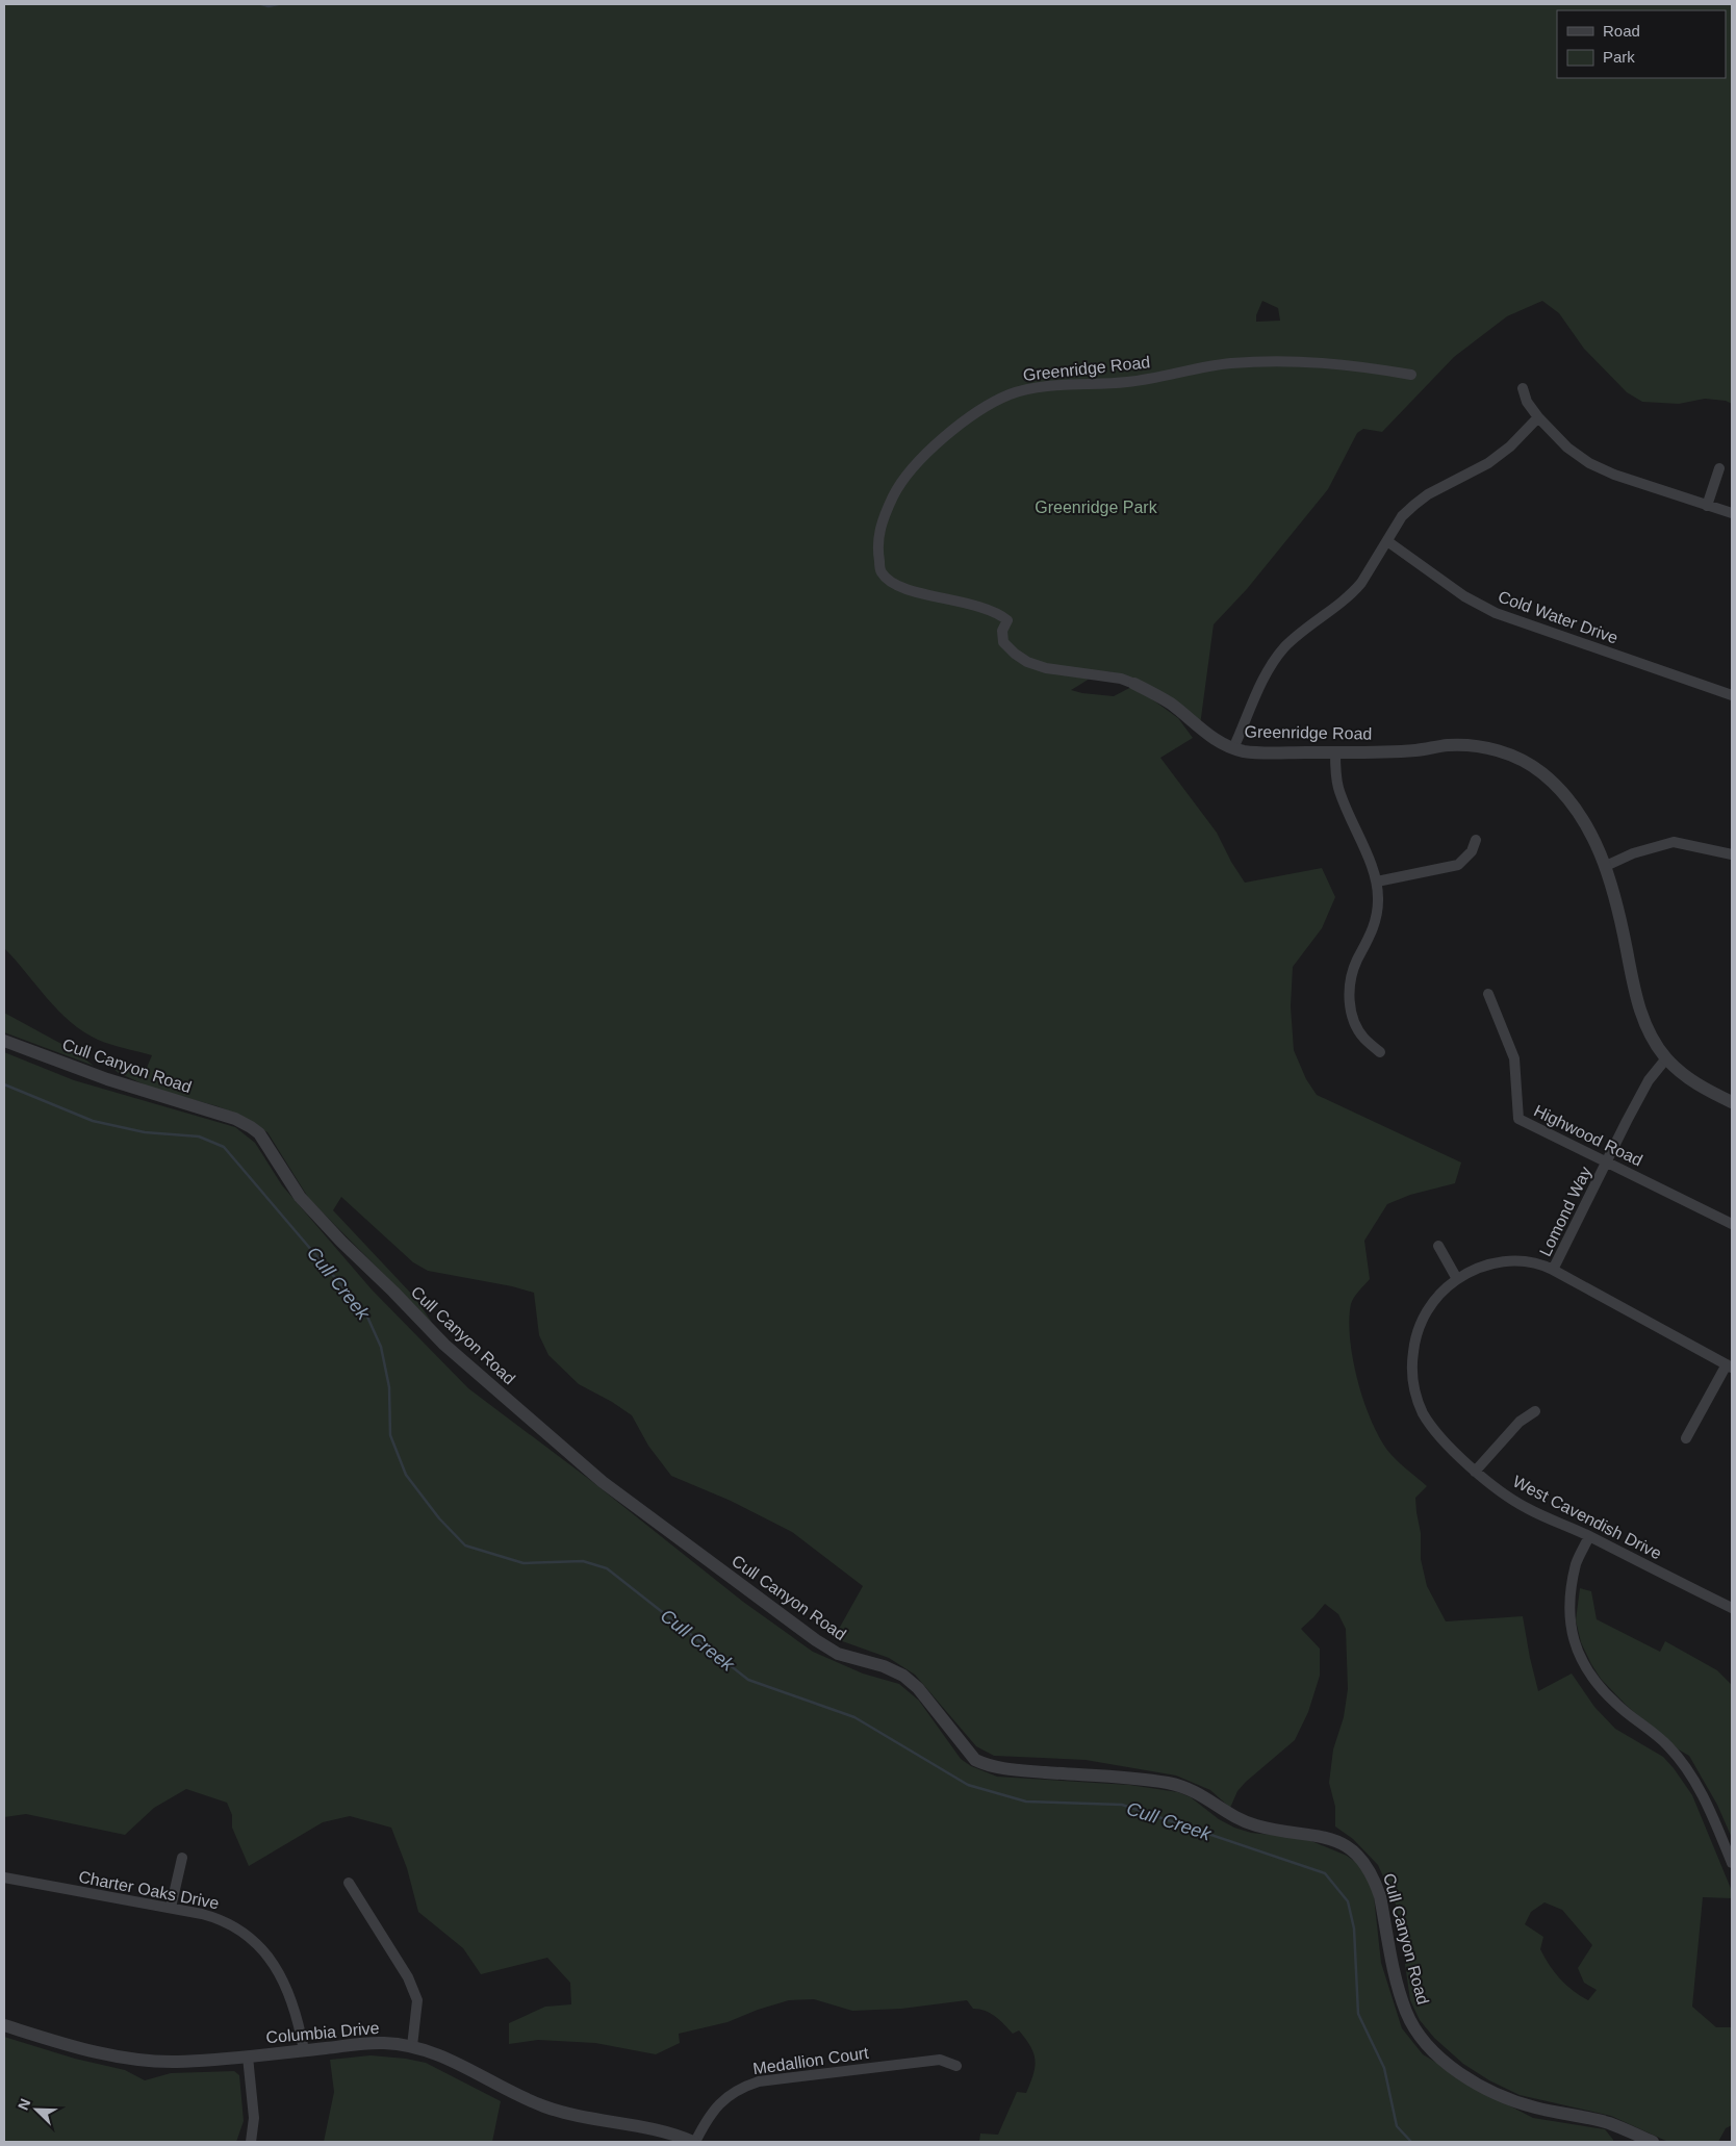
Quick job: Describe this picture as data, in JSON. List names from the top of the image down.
{
  "streets": {
    "street": [
      "Greenridge Road",
      "Cold Water Drive",
      "Cull Canyon Road",
      "Highwood Road",
      "Lomond Way",
      "West Cavendish Drive",
      "Charter Oaks Drive",
      "Columbia Drive",
      "Medallion Court"
    ]
  },
  "crossings": [
    ["Greenridge Road", "Lomond Way"],
    ["Highwood Road", "Lomond Way"],
    ["Lomond Way", "West Cavendish Drive"],
    ["Charter Oaks Drive", "Columbia Drive"],
    ["Columbia Drive", "Medallion Court"]
  ],
  "water": ["Cull Creek"],
  "parks": ["Greenridge Park"],
  "legend": ["Road", "Park"],
  "north": "top left"
}
